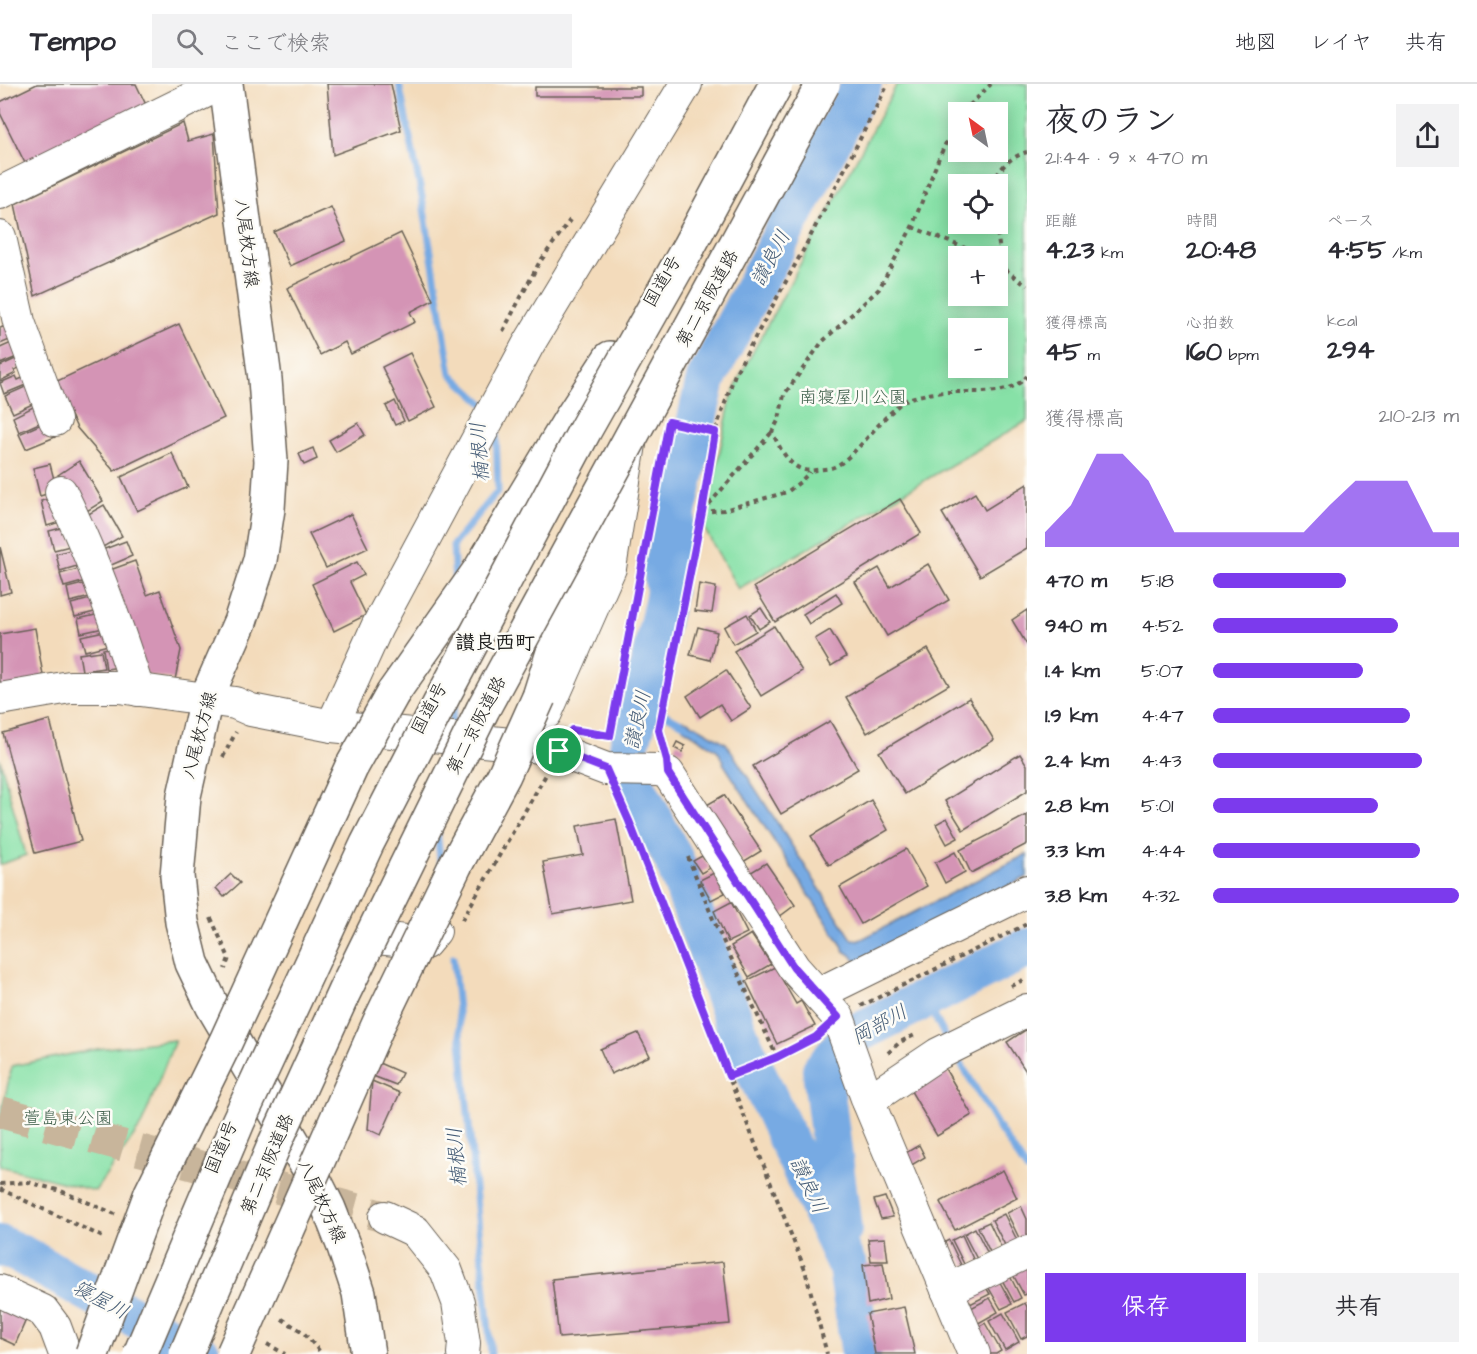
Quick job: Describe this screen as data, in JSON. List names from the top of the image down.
{
  "streets": {
    "main road": ["八尾枚方線", "国道1号", "第二京阪道路"]
  },
  "crossings": [
    ["八尾枚方線", "国道1号"]
  ],
  "districts": ["讃良西町"],
  "water": [
    "讃良川",
    "楠根川",
    "岡部川",
    "寝屋川"
  ],
  "parks": ["南寝屋川公園", "萱島東公園"],
  "north": "top left",
  "page": {
    "header": "Tempo",
    "search": "ここで検索",
    "nav": ["地図", "レイヤ", "共有"],
    "heading": ["夜のラン", "21:44 · 9 × 470 m"],
    "map_buttons": ["+", "−"],
    "stats": [
      ["距離", "4.23 km"],
      ["時間", "20:48"],
      ["ペース", "4:55 /km"],
      ["獲得標高", "45 m"],
      ["心拍数", "160 bpm"],
      ["kcal", "294"]
    ],
    "chart": ["獲得標高", "210–213 m"],
    "list": [
      {
        "name": "470 m",
        "note": "5:18"
      },
      {
        "name": "940 m",
        "note": "4:52"
      },
      {
        "name": "1.4 km",
        "note": "5:07"
      },
      {
        "name": "1.9 km",
        "note": "4:47"
      },
      {
        "name": "2.4 km",
        "note": "4:43"
      },
      {
        "name": "2.8 km",
        "note": "5:01"
      },
      {
        "name": "3.3 km",
        "note": "4:44"
      },
      {
        "name": "3.8 km",
        "note": "4:32"
      }
    ],
    "buttons": ["保存", "共有"]
  }
}
